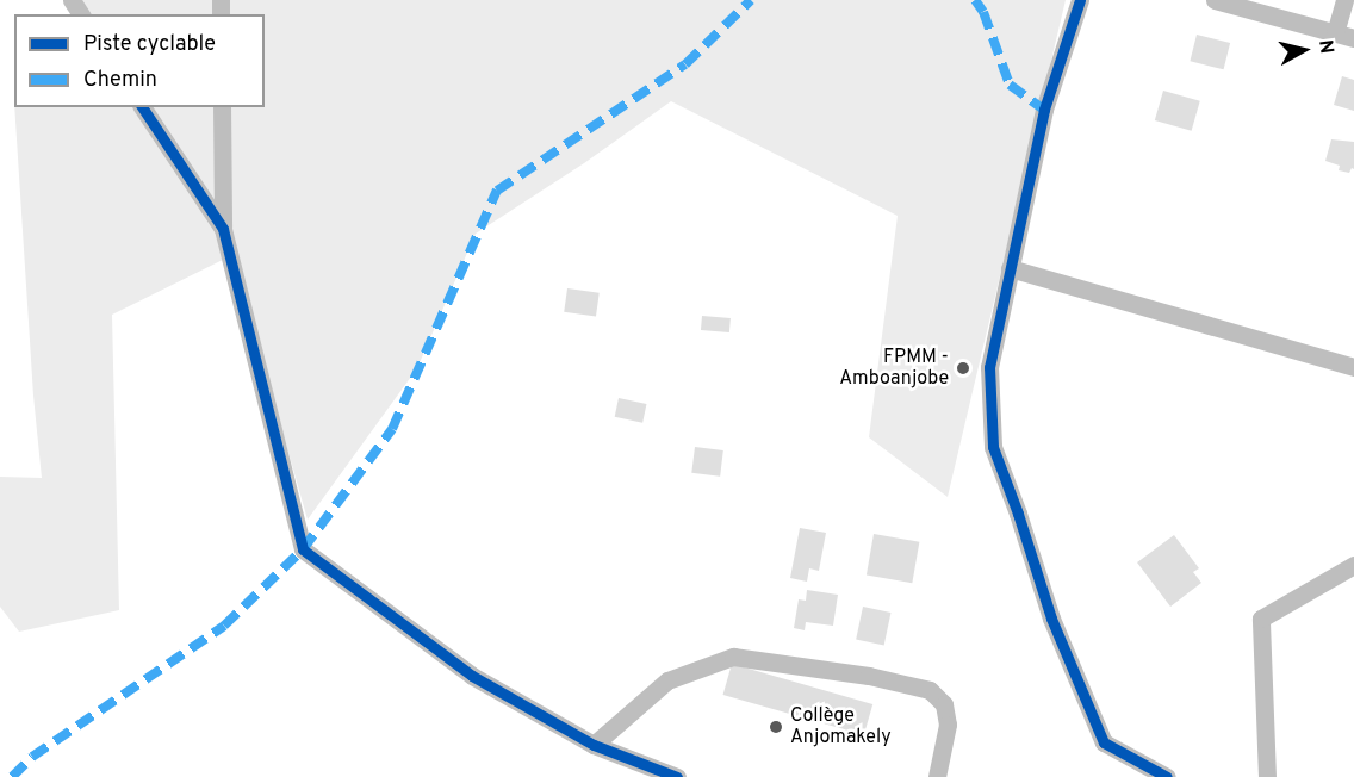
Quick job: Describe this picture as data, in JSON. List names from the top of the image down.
{
  "places": ["FPMM - Amboanjobe", "Collège Anjomakely"],
  "legend": ["Piste cyclable", "Chemin"],
  "north": "right"
}
